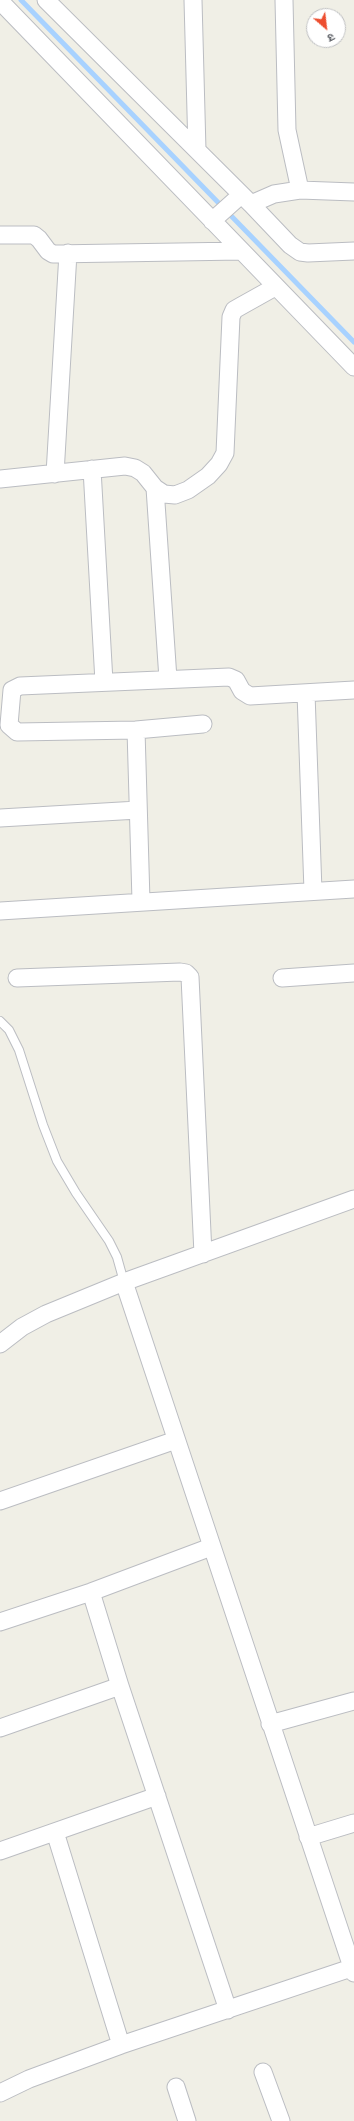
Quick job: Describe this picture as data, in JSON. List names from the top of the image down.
{
  "north": "bottom right"
}
